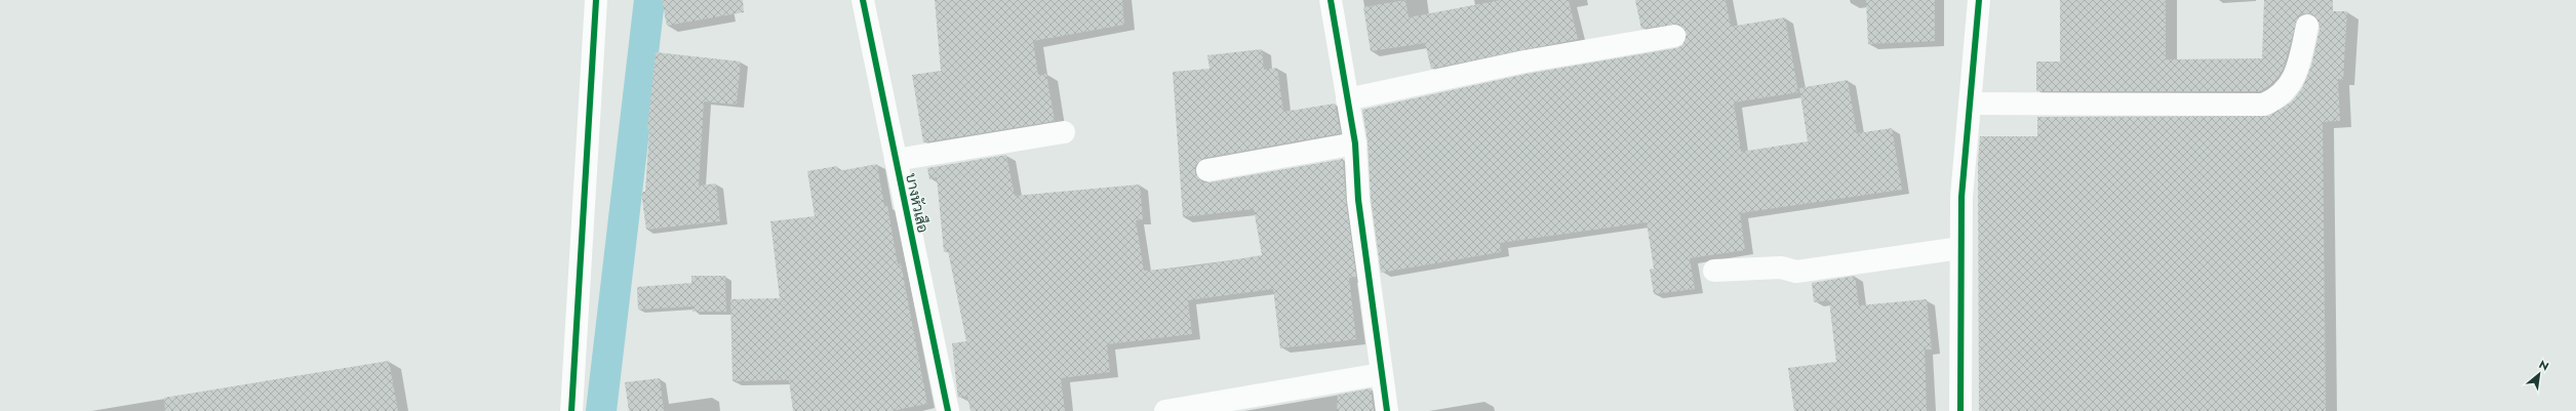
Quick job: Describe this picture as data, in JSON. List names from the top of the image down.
{
  "streets": {
    "street": ["บางหัวเสือ"]
  },
  "north": "top right"
}
